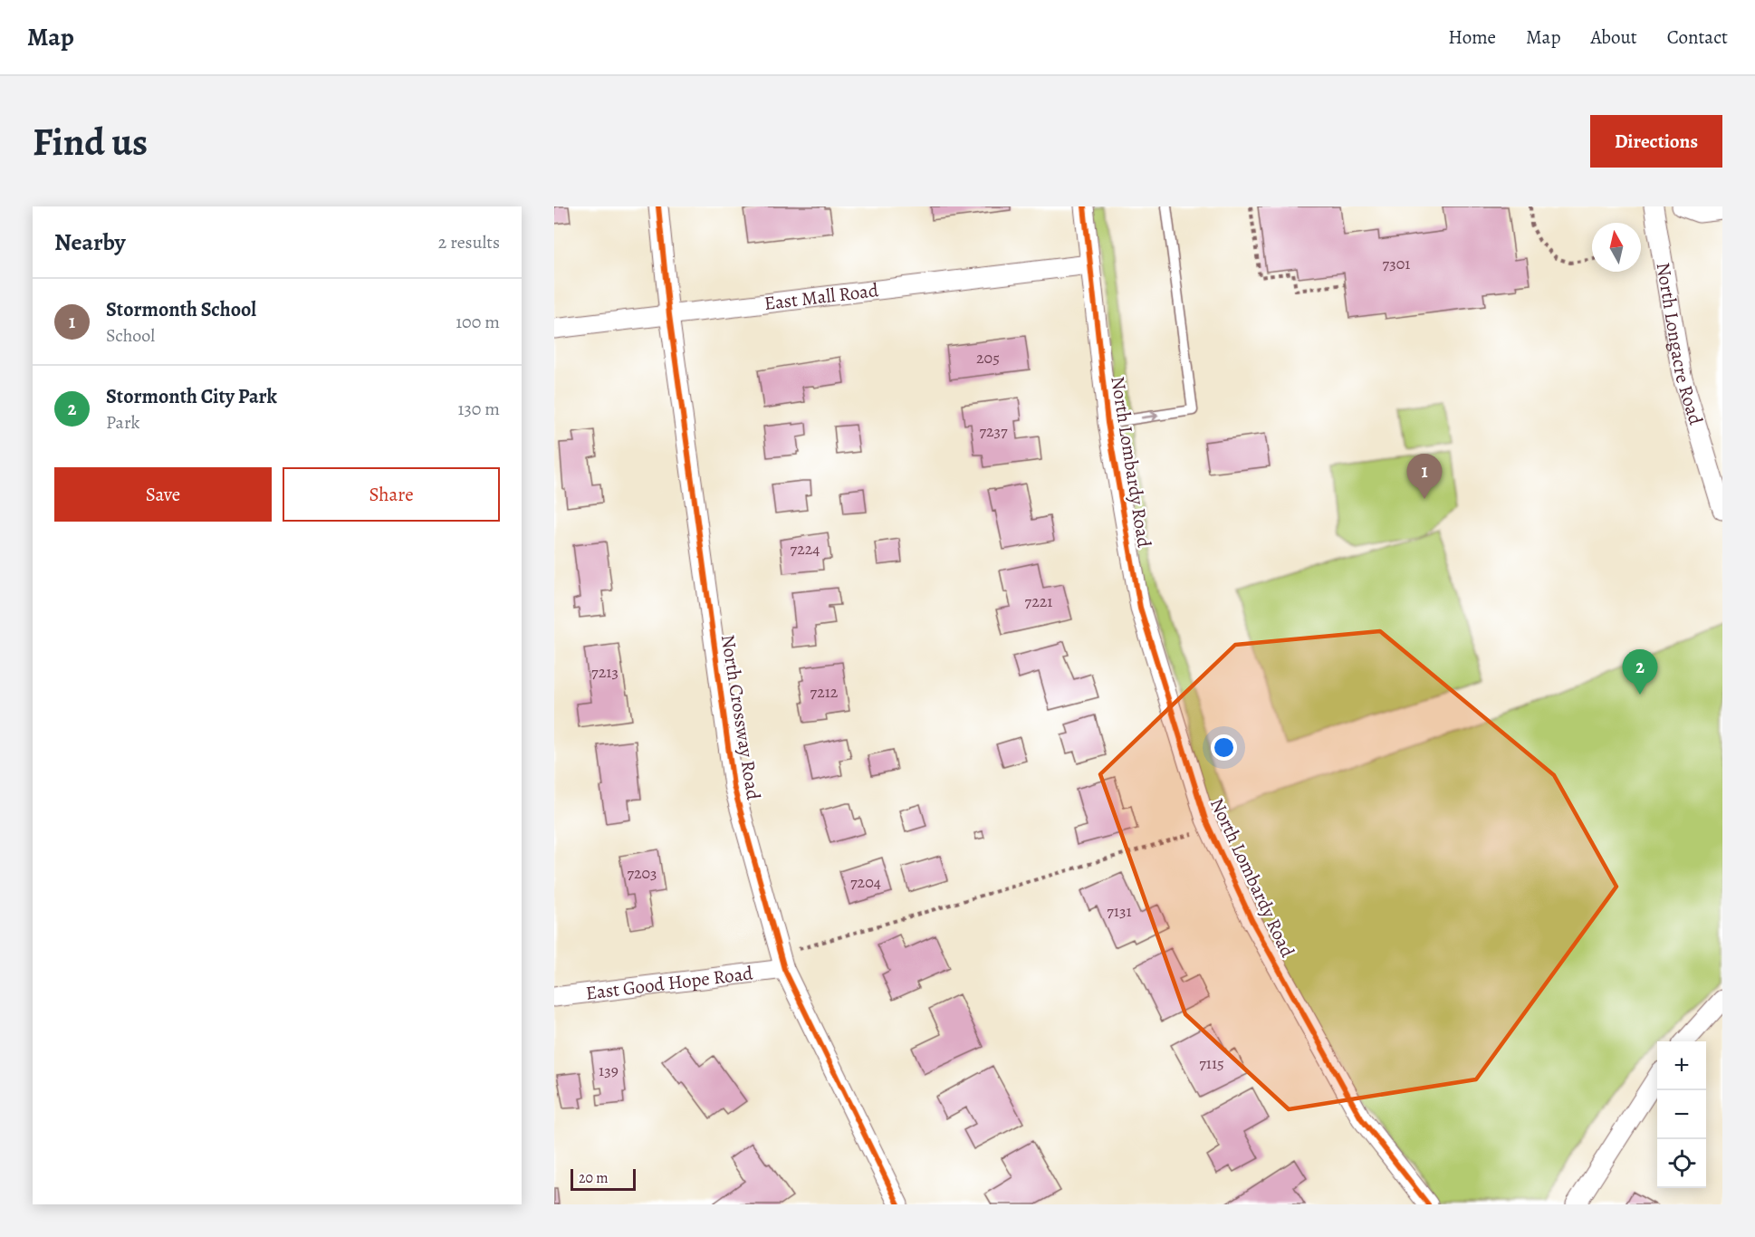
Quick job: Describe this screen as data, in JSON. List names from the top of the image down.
{
  "streets": {
    "street": [
      "East Mall Road",
      "North Longacre Road",
      "North Lombardy Road",
      "North Crossway Road",
      "East Good Hope Road"
    ]
  },
  "crossings": [
    ["East Mall Road", "North Lombardy Road"],
    ["East Mall Road", "North Crossway Road"],
    ["North Crossway Road", "East Good Hope Road"]
  ],
  "house_numbers": [
    "7301",
    "205",
    "7237",
    "7224",
    "7221",
    "7213",
    "7212",
    "7203",
    "7204",
    "7131",
    "7115",
    "139"
  ],
  "scale_bar": "20 m",
  "north": "top",
  "page": {
    "header": "Map",
    "nav": [
      "Home",
      "Map",
      "About",
      "Contact"
    ],
    "buttons": [
      "Directions",
      ["Save", "Share"]
    ],
    "title": "Find us",
    "heading": ["Nearby", "2 results"],
    "list": [
      {
        "mark": "1",
        "name": "Stormonth School",
        "note": "School",
        "value": "100 m"
      },
      {
        "mark": "2",
        "name": "Stormonth City Park",
        "note": "Park",
        "value": "130 m"
      }
    ],
    "pins": ["1", "2"],
    "map_buttons": ["+", "−"],
    "scale": "20 m"
  }
}
